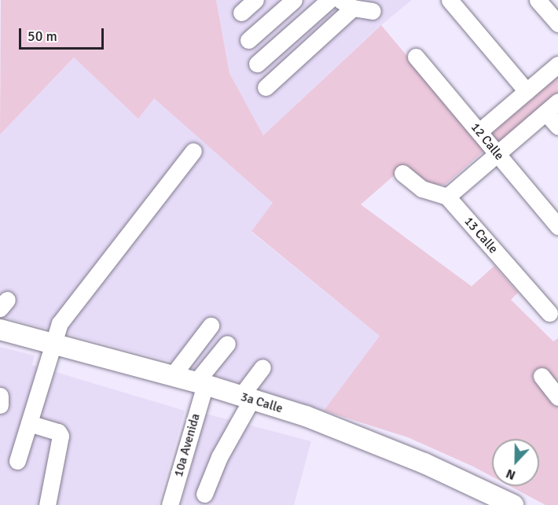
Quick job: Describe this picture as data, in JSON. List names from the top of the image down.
{
  "streets": {
    "main road": ["3a Calle"],
    "street": ["12 Calle", "13 Calle", "10a Avenida"]
  },
  "crossings": [
    ["3a Calle", "10a Avenida"]
  ],
  "scale_bar": "50 m",
  "north": "bottom"
}
